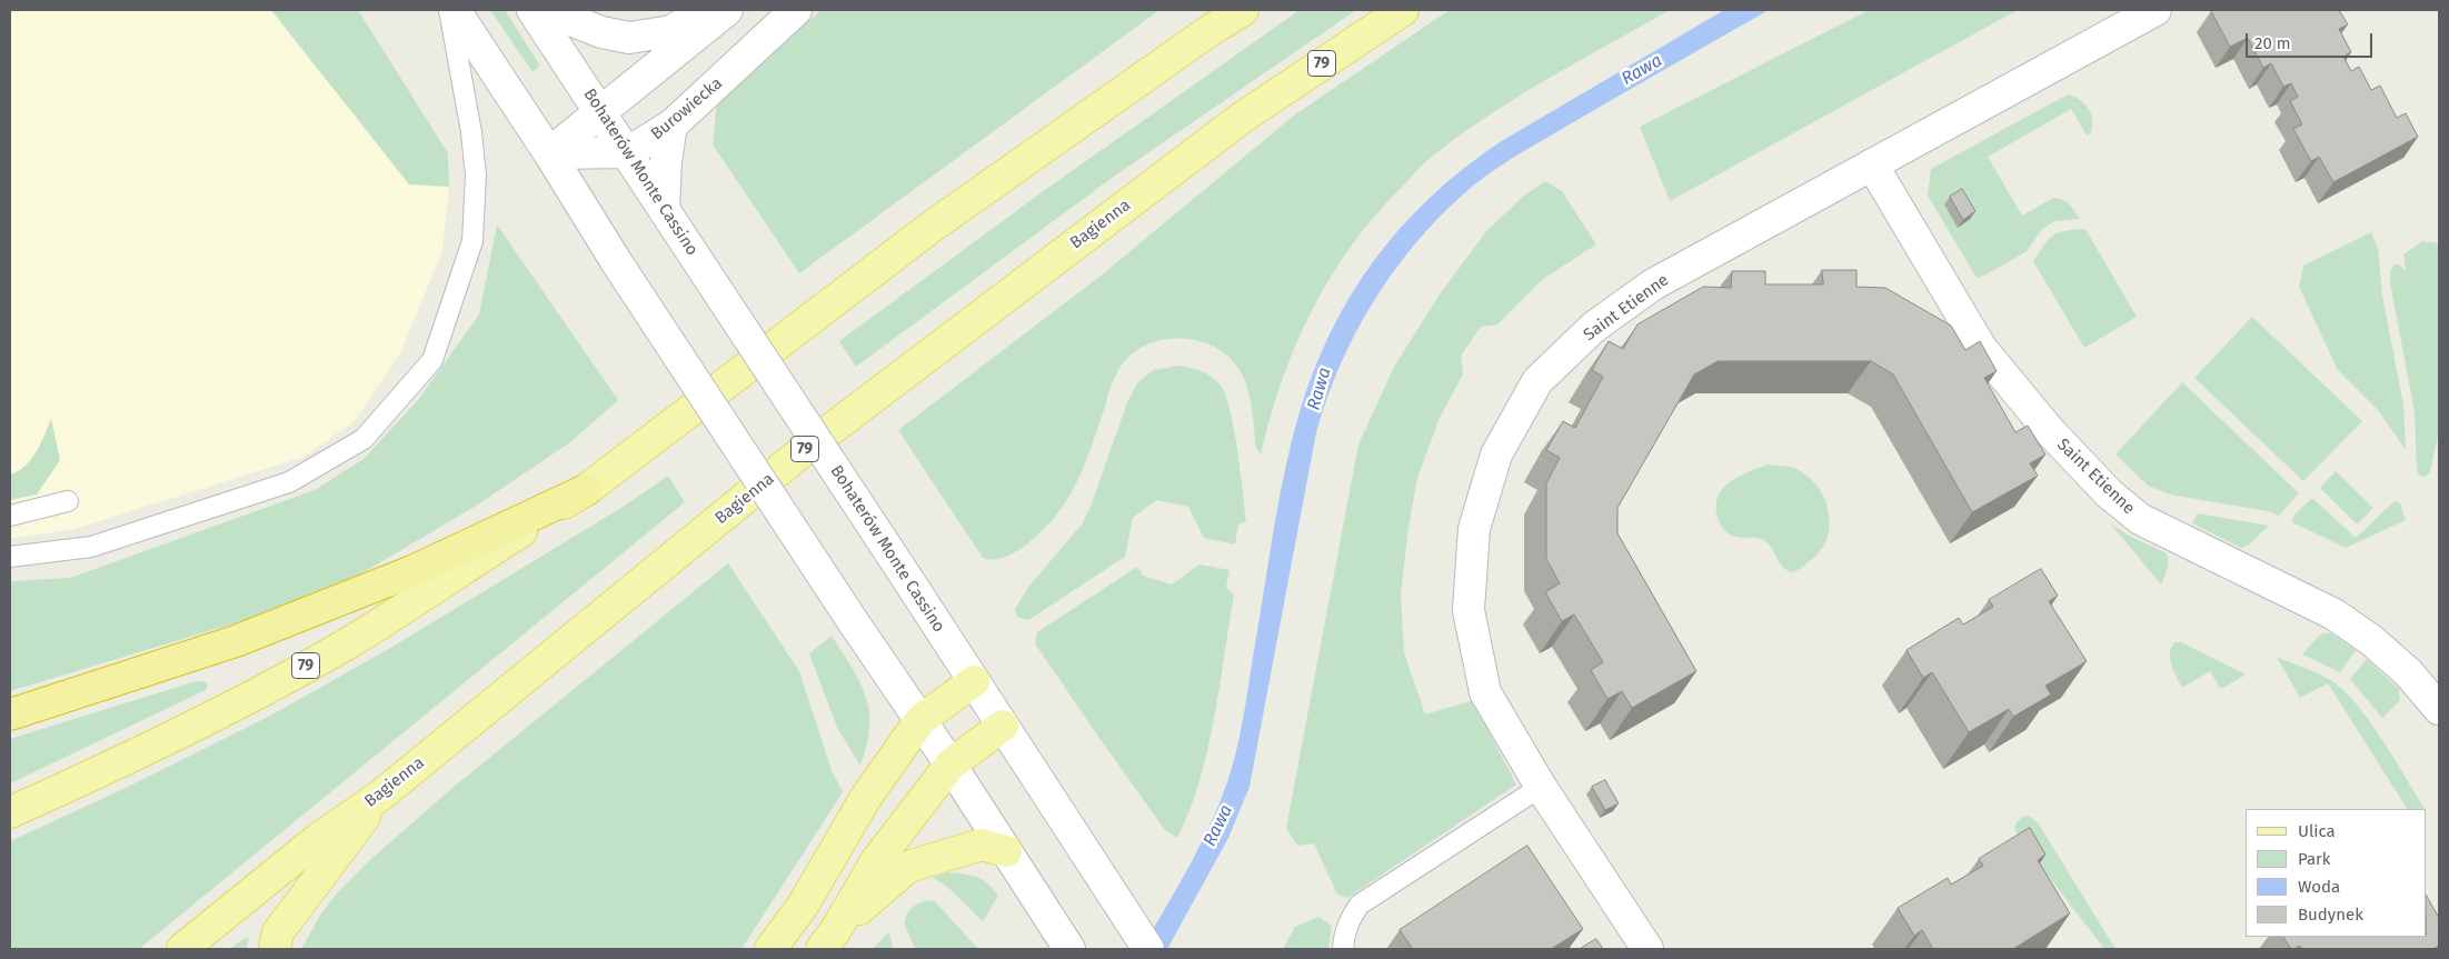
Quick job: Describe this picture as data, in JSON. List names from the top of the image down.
{
  "streets": {
    "main road": ["79", "Bagienna"],
    "street": ["Burowiecka", "Bohaterów Monte Cassino", "Saint Etienne"]
  },
  "crossings": [
    ["Burowiecka", "Bohaterów Monte Cassino"]
  ],
  "water": ["Rawa"],
  "legend": [
    "Ulica",
    "Park",
    "Woda",
    "Budynek"
  ],
  "scale_bar": "20 m"
}
